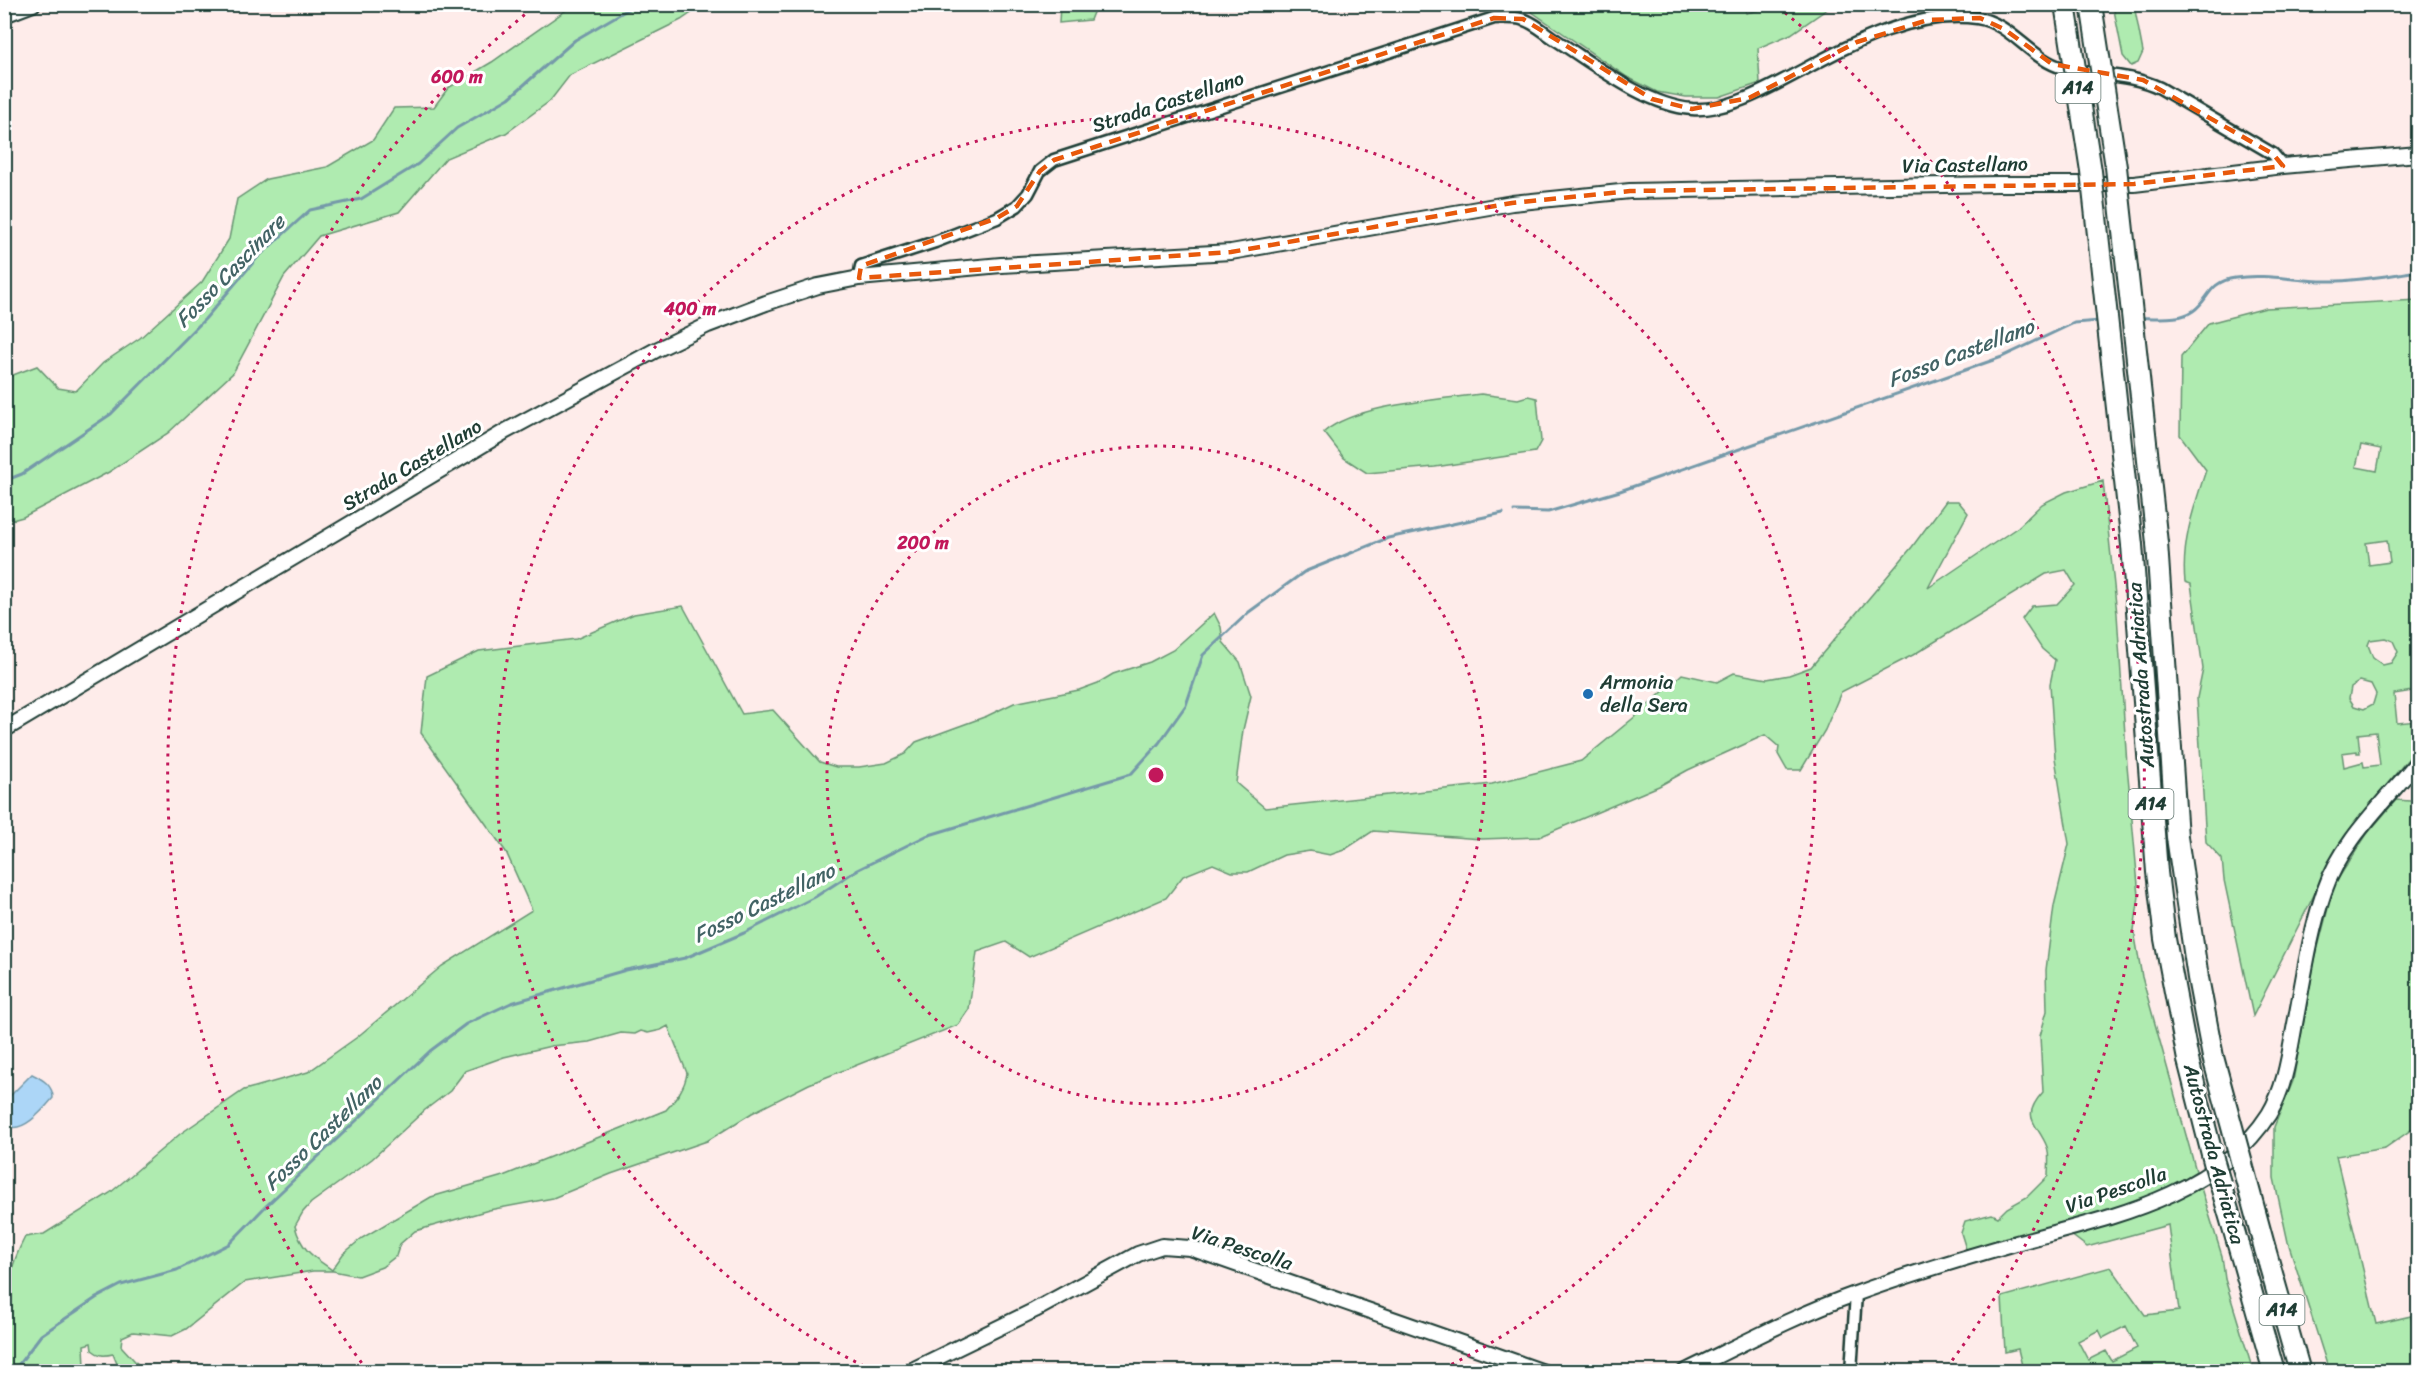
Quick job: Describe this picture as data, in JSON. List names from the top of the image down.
{
  "streets": {
    "highway": ["A14", "Autostrada Adriatica"],
    "street": ["Strada Castellano", "Via Castellano", "Via Pescolla"]
  },
  "crossings": [
    ["Strada Castellano", "Via Castellano"]
  ],
  "water": ["Fosso Cascinare", "Fosso Castellano"],
  "places": ["Armonia della Sera"],
  "rings": ["600 m", "400 m", "200 m"]
}
